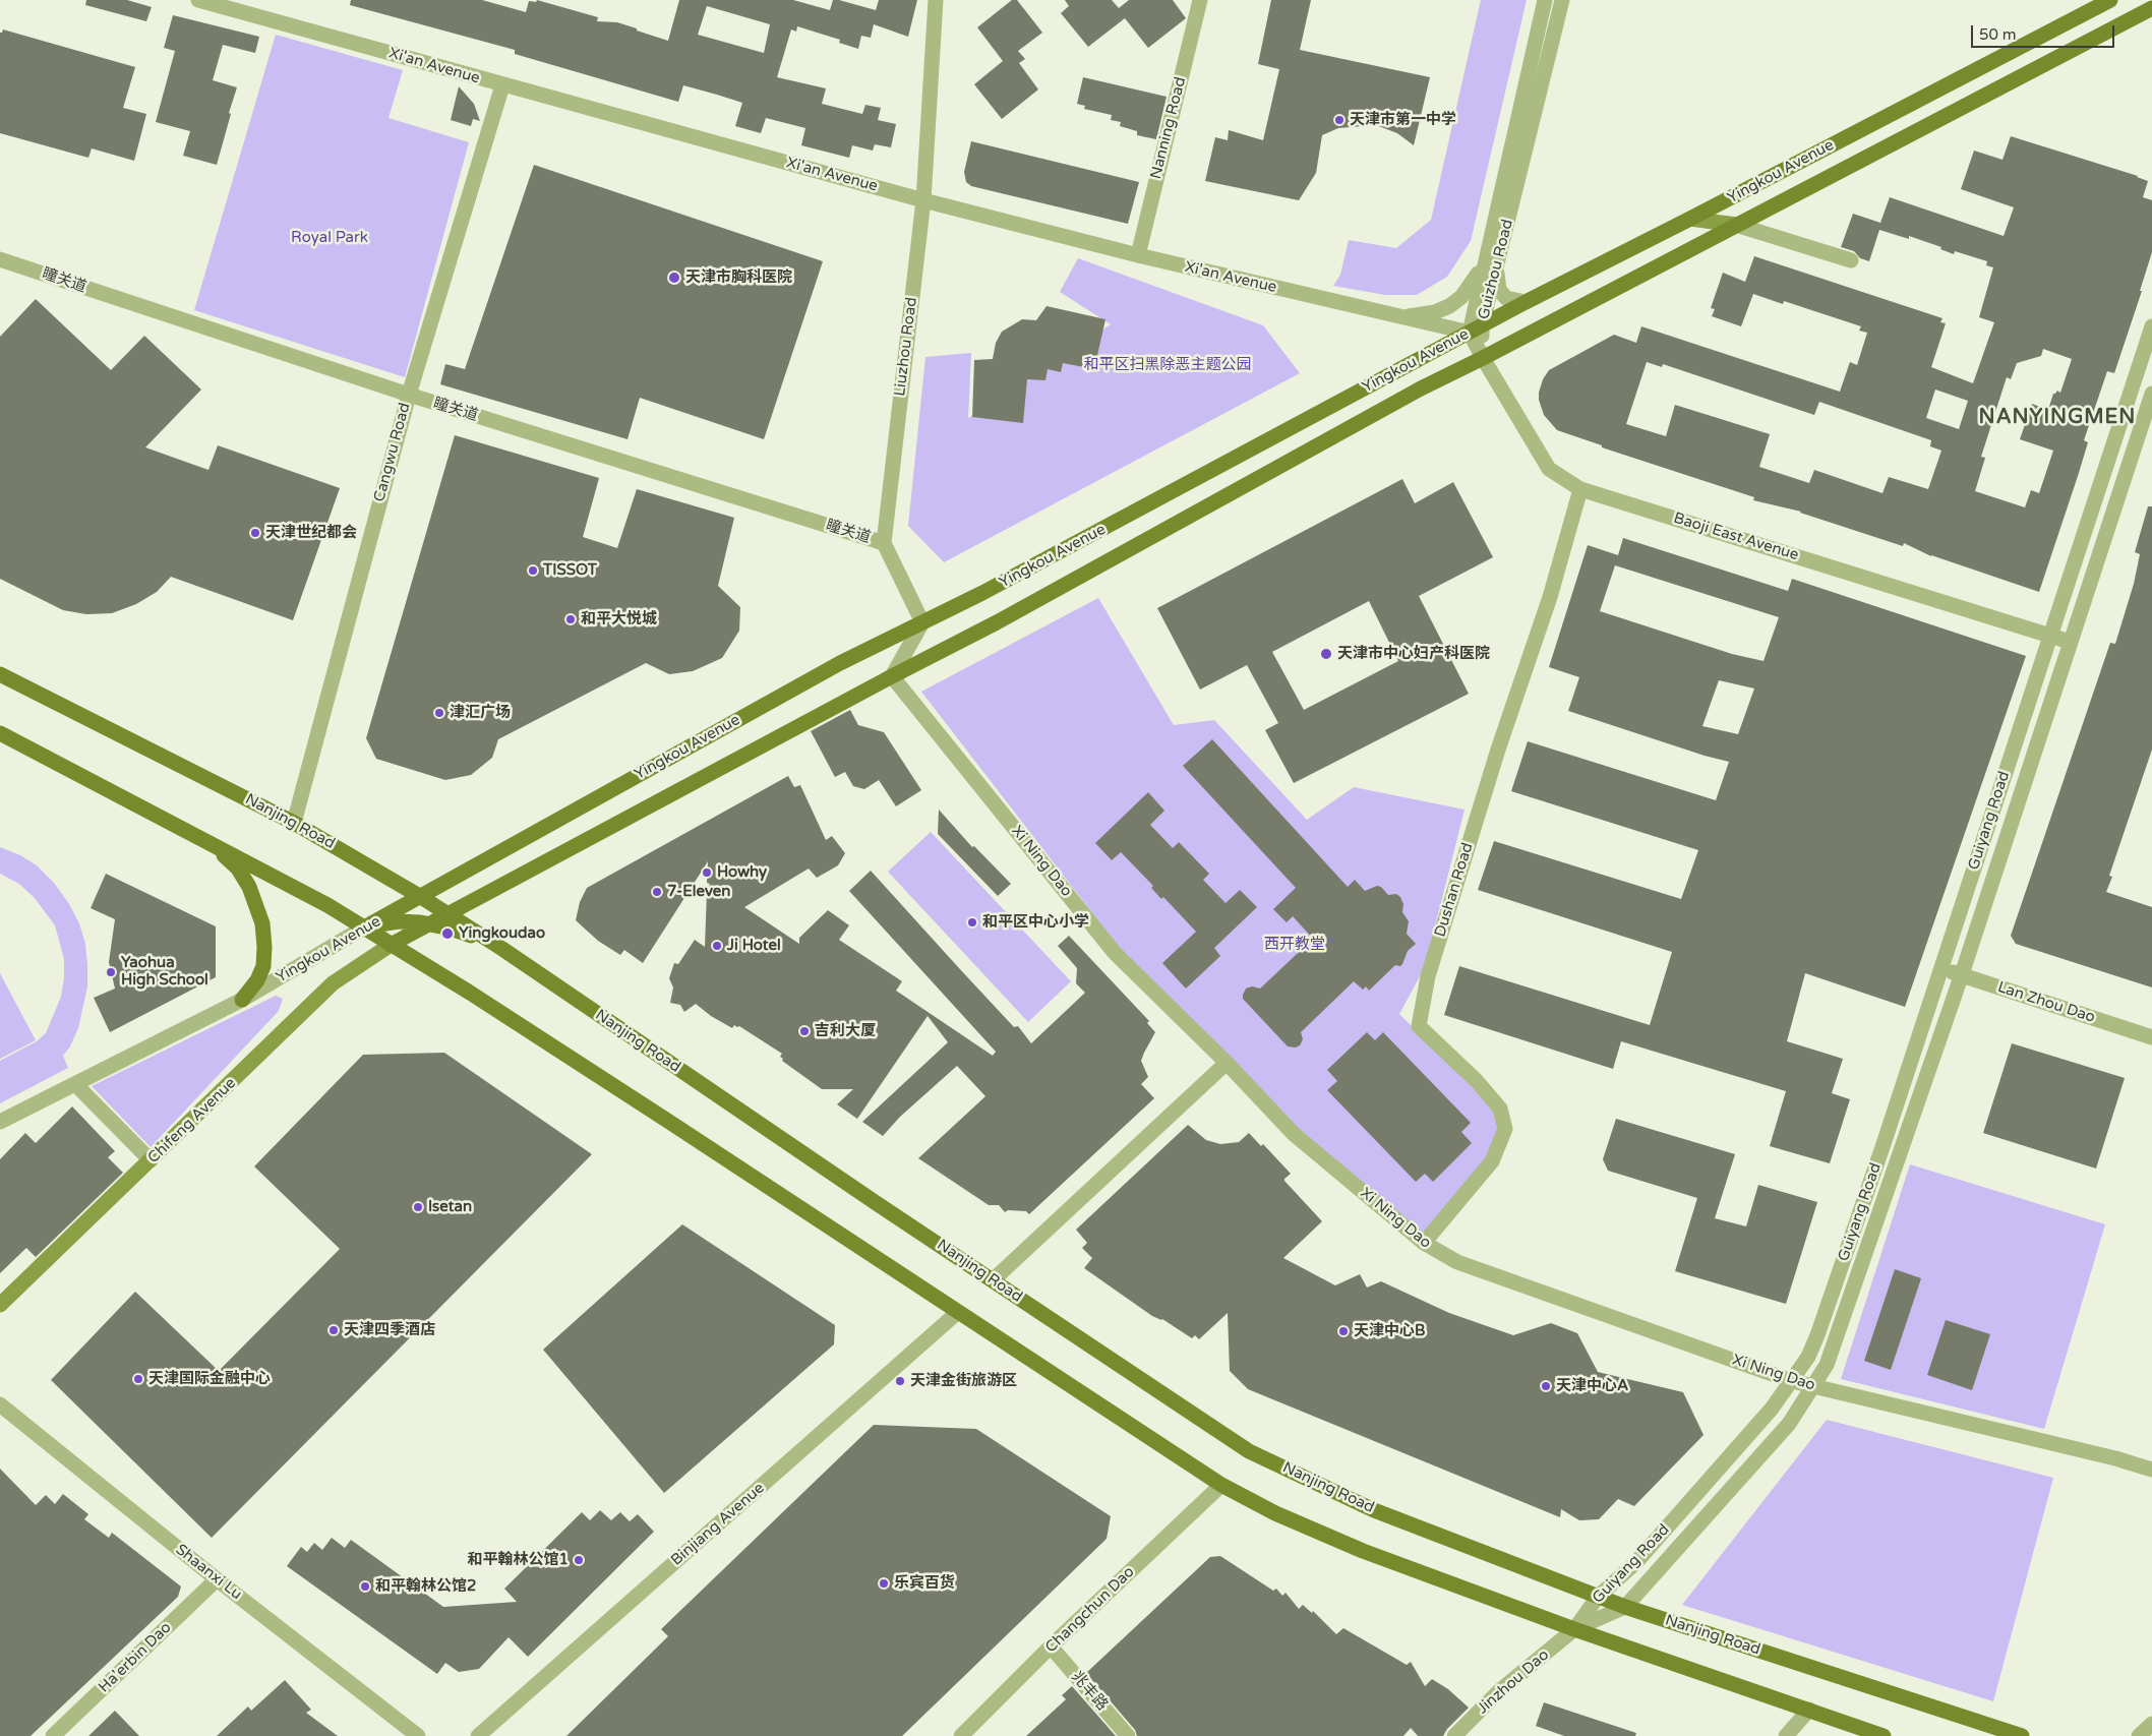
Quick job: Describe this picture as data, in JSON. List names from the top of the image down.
{
  "streets": {
    "main road": ["Yingkou Avenue", "Nanjing Road", "Chifeng Avenue"],
    "street": [
      "Xi'an Avenue",
      "Nanning Road",
      "Guizhou Road",
      "瞳关道",
      "Liuzhou Road",
      "Cangwu Road",
      "Baoji East Avenue",
      "Guiyang Road",
      "Xi Ning Dao",
      "Dushan Road",
      "Lan Zhou Dao",
      "Binjiang Avenue",
      "Shaanxi Lu",
      "Changchun Dao",
      "Ha'erbin Dao",
      "Jinzhou Dao",
      "兆丰路"
    ]
  },
  "crossings": [
    ["Xi'an Avenue", "Nanning Road"],
    ["Xi'an Avenue", "Yingkou Avenue"],
    ["Xi'an Avenue", "Guizhou Road"],
    ["Xi'an Avenue", "Liuzhou Road"],
    ["Xi'an Avenue", "Cangwu Road"],
    ["Yingkou Avenue", "Guizhou Road"],
    ["Yingkou Avenue", "Baoji East Avenue"],
    ["Yingkou Avenue", "Nanjing Road"],
    ["Yingkou Avenue", "Xi Ning Dao"],
    ["Yingkou Avenue", "Chifeng Avenue"],
    ["Guizhou Road", "Baoji East Avenue"],
    ["瞳关道", "Liuzhou Road"],
    ["瞳关道", "Cangwu Road"],
    ["Cangwu Road", "Nanjing Road"],
    ["Baoji East Avenue", "Guiyang Road"],
    ["Baoji East Avenue", "Dushan Road"],
    ["Guiyang Road", "Nanjing Road"],
    ["Guiyang Road", "Xi Ning Dao"],
    ["Guiyang Road", "Lan Zhou Dao"],
    ["Guiyang Road", "Jinzhou Dao"],
    ["Xi Ning Dao", "Dushan Road"],
    ["Shaanxi Lu", "Ha'erbin Dao"],
    ["Changchun Dao", "兆丰路"]
  ],
  "districts": ["NANYINGMEN"],
  "parks": ["Royal Park", "和平区扫黑除恶主题公园", "西开教堂"],
  "places": [
    "天津市第一中学",
    "天津市胸科医院",
    "天津世纪都会",
    "TISSOT",
    "和平大悦城",
    "天津市中心妇产科医院",
    "津汇广场",
    "Howhy",
    "7-Eleven",
    "和平区中心小学",
    "Yingkoudao",
    "Ji Hotel",
    "Yaohua High School",
    "吉利大厦",
    "Isetan",
    "天津四季酒店",
    "天津中心B",
    "天津国际金融中心",
    "天津金街旅游区",
    "天津中心A",
    "和平翰林公馆1",
    "乐宾百货",
    "和平翰林公馆2"
  ],
  "scale_bar": "50 m"
}
